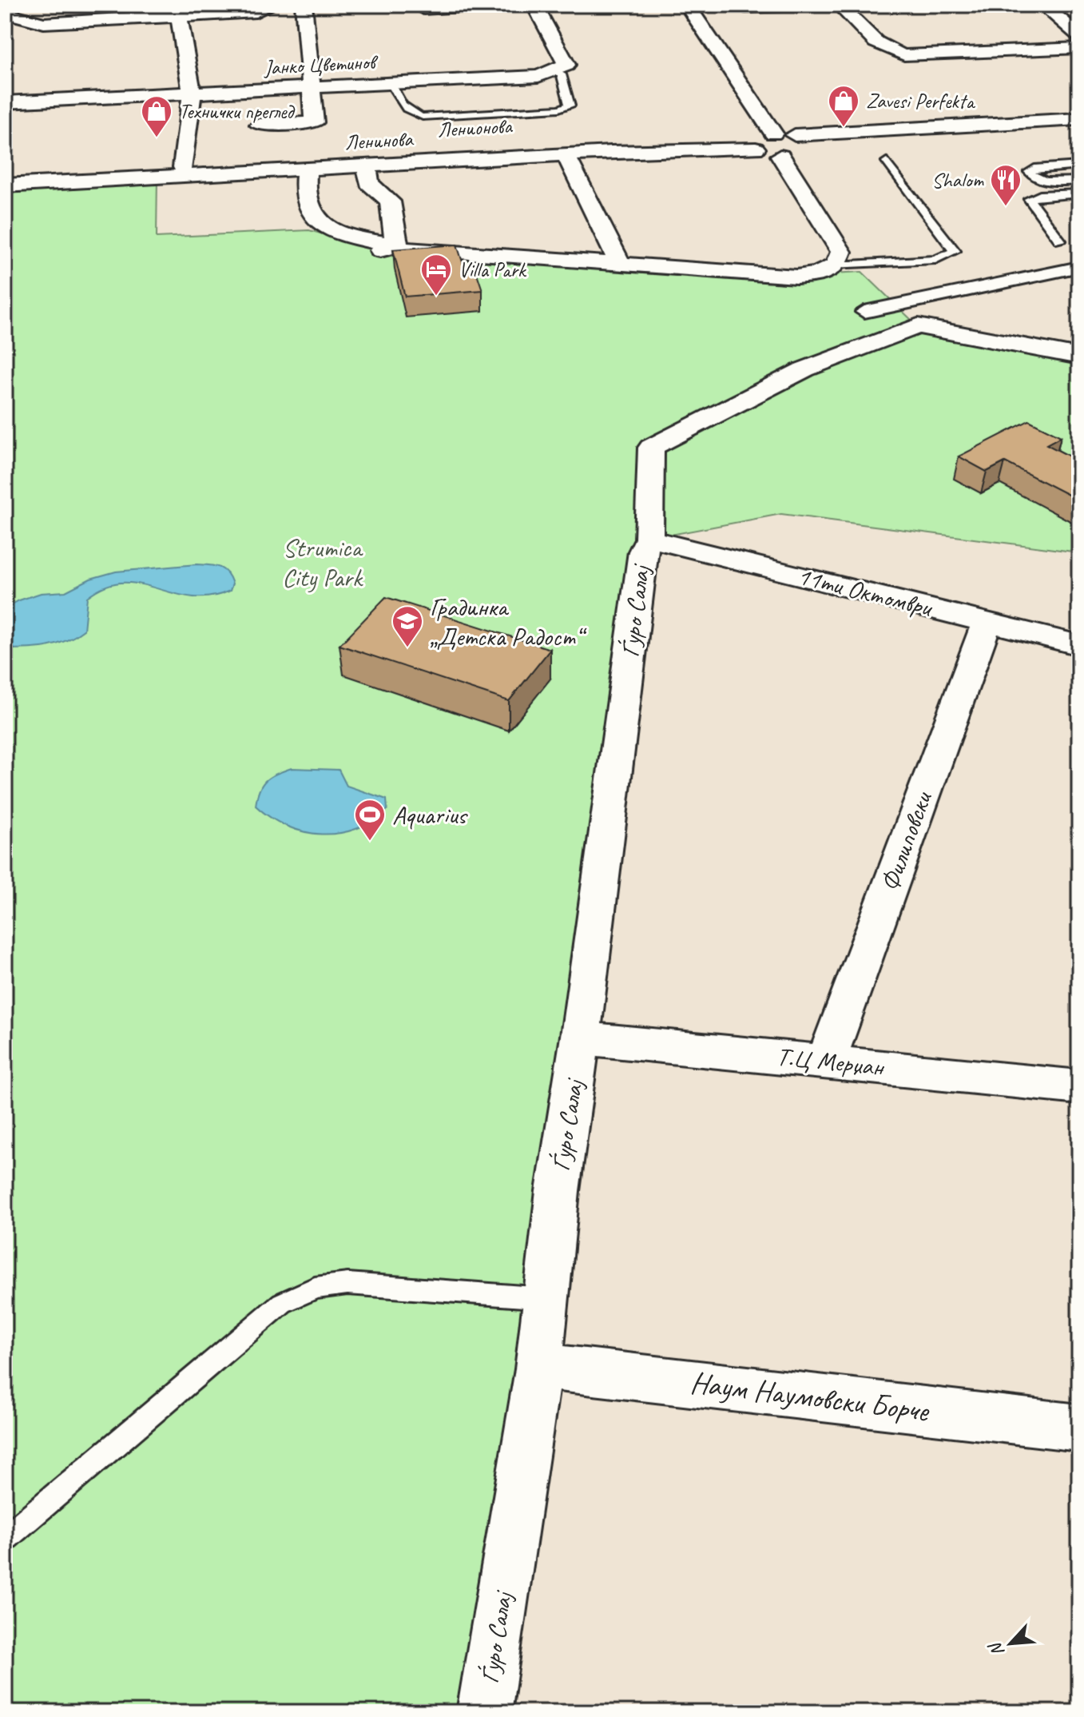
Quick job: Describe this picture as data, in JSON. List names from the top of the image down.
{
  "streets": {
    "street": [
      "Јанко Цветинов",
      "Ленионова",
      "Ленинова",
      "11ти Октомври",
      "Ѓуро Салај",
      "Филиповски",
      "Т.Ц Мерџан",
      "Наум Наумовски Борче"
    ]
  },
  "crossings": [
    ["Ленионова", "Ленинова"],
    ["11ти Октомври", "Ѓуро Салај"],
    ["11ти Октомври", "Филиповски"],
    ["Ѓуро Салај", "Т.Ц Мерџан"],
    ["Ѓуро Салај", "Наум Наумовски Борче"],
    ["Филиповски", "Т.Ц Мерџан"]
  ],
  "parks": ["Strumica City Park"],
  "places": {
    "shop": ["Zavesi Perfekta", "Технички преглед"],
    "restaurant": ["Shalom"],
    "hotel": ["Villa Park"],
    "school or university": ["Градинка „Детска Радост“"],
    "sports": ["Aquarius"]
  },
  "north": "bottom left"
}
